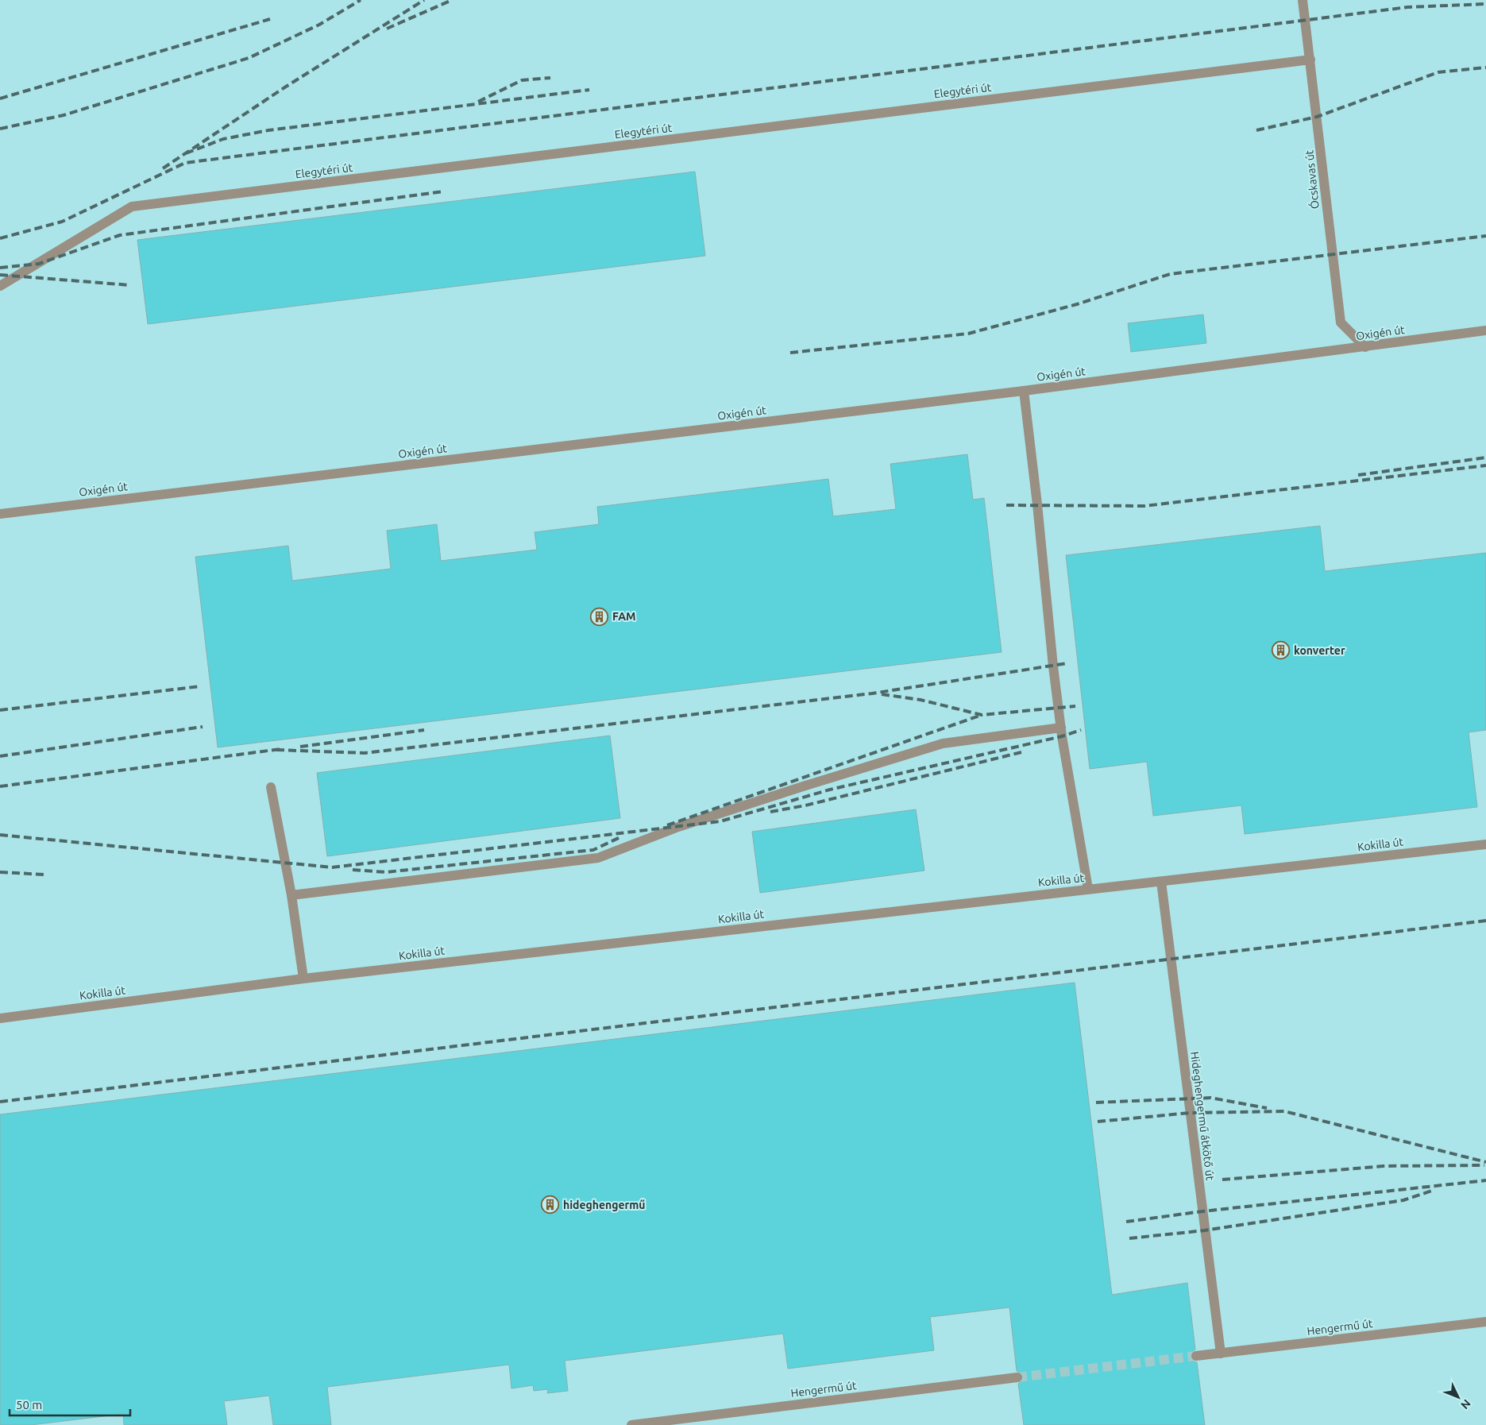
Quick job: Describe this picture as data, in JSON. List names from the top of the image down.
{
  "streets": {
    "lane": [
      "Elegytéri út",
      "Ócskavas út",
      "Oxigén út",
      "Kokilla út",
      "Hideghengermű átkötő út",
      "Hengermű út"
    ]
  },
  "crossings": [
    ["Elegytéri út", "Ócskavas út"],
    ["Ócskavas út", "Oxigén út"],
    ["Kokilla út", "Hideghengermű átkötő út"],
    ["Hideghengermű átkötő út", "Hengermű út"]
  ],
  "places": {
    "building": ["FAM", "konverter", "hideghengermű"]
  },
  "scale_bar": "50 m",
  "north": "bottom right"
}
